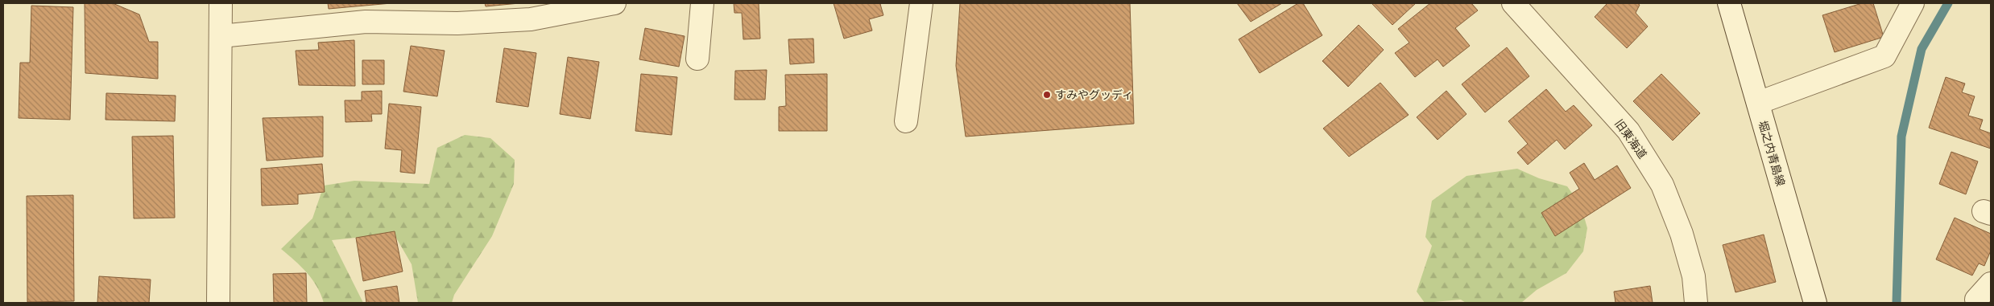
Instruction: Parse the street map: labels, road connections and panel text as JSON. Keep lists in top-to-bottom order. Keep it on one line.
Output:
{"streets":{"street":["旧東海道","堀之内青島線"]},"places":["すみやグッディ"]}
